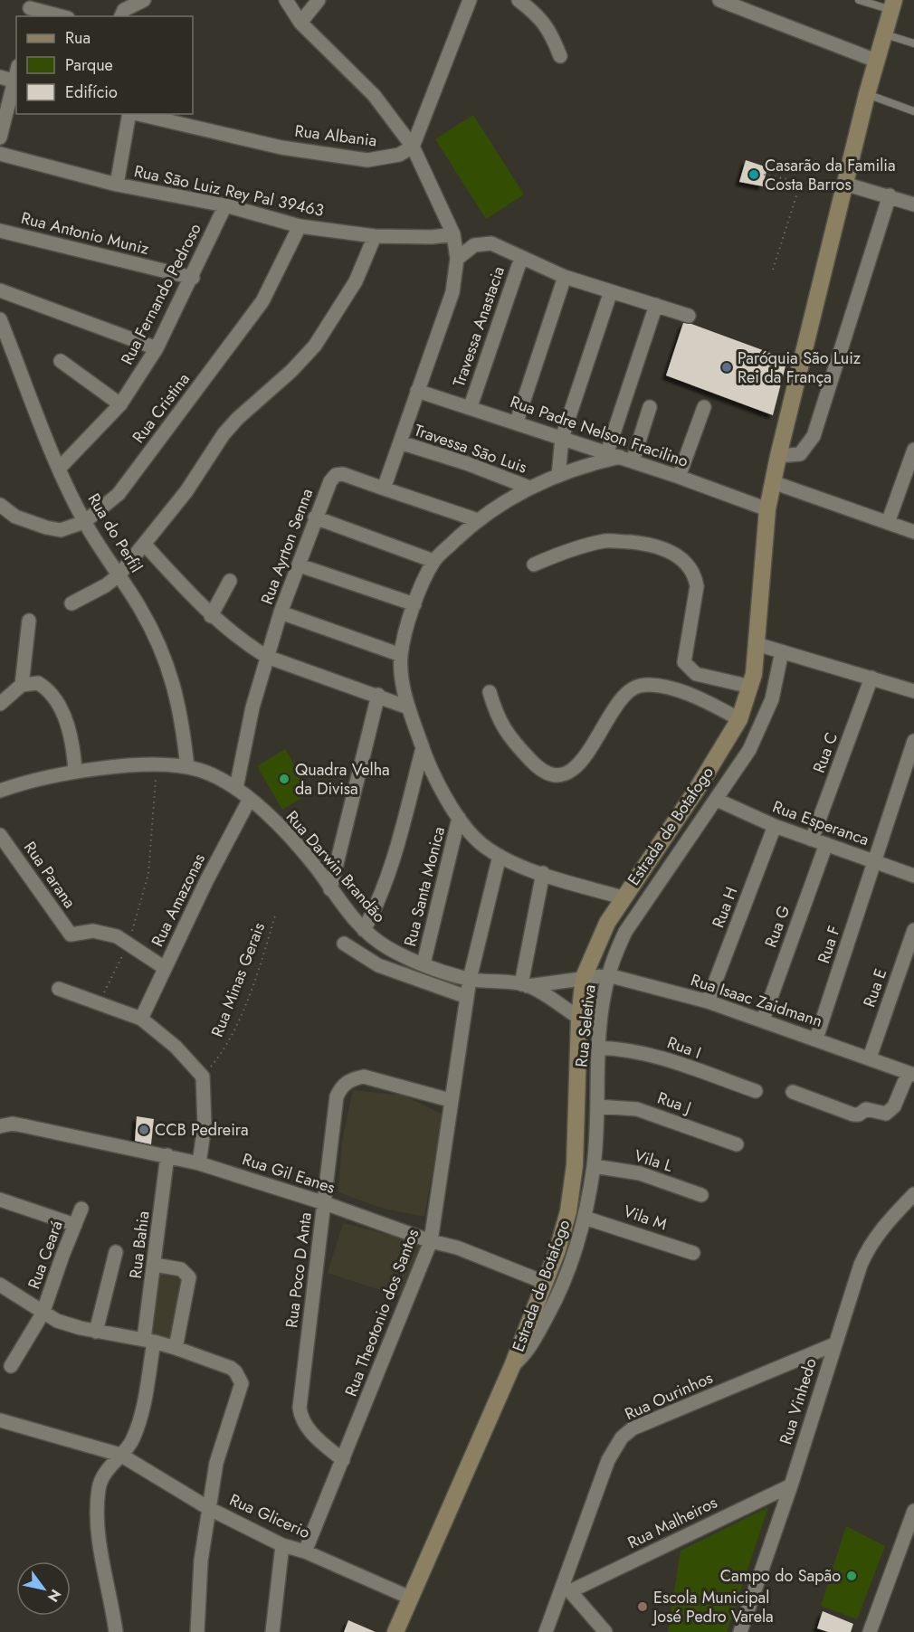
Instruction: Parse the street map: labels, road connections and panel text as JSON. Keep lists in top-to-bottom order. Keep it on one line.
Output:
{"streets":{"main road":["Estrada de Botafogo"],"street":["Rua Albania","Rua Sāo Luiz Rey Pal 39463","Rua Antonio Muniz","Rua Fernando Pedroso","Travessa Anastacia","Rua Cristina","Rua Padre Nelson Fracilino","Travessa Sāo Luis","Rua do Perfil","Rua Ayrton Senna","Rua C","Rua Esperanca","Rua Darwin Brandão","Rua Parana","Rua Santa Monica","Rua Amazonas","Rua H","Rua G","Rua F","Rua E","Rua Isaac Zaidmann","Rua Seletiva","Rua I","Rua J","Vila L","Rua Gil Eanes","Vila M","Rua Bahia","Rua Ceará","Rua Poco D Anta","Rua Theotonio dos Santos","Rua Ourinhos","Rua Vinhedo","Rua Glicerio","Rua Malheiros"],"path":["Rua Minas Gerais"]},"crossings":[["Rua Sāo Luiz Rey Pal 39463","Rua Fernando Pedroso"],["Rua Sāo Luiz Rey Pal 39463","Rua Cristina"],["Rua Antonio Muniz","Rua Fernando Pedroso"],["Rua Fernando Pedroso","Rua do Perfil"],["Travessa Anastacia","Rua Padre Nelson Fracilino"],["Rua Cristina","Rua do Perfil"],["Rua Padre Nelson Fracilino","Estrada de Botafogo"],["Rua do Perfil","Rua Darwin Brandão"],["Rua Ayrton Senna","Rua Darwin Brandão"],["Rua C","Rua Esperanca"],["Rua Esperanca","Rua H"],["Rua Esperanca","Rua G"],["Rua Esperanca","Rua F"],["Rua Esperanca","Rua Seletiva"],["Estrada de Botafogo","Rua Darwin Brandão"],["Estrada de Botafogo","Rua Isaac Zaidmann"],["Estrada de Botafogo","Rua Seletiva"],["Estrada de Botafogo","Rua Gil Eanes"],["Estrada de Botafogo","Rua Glicerio"],["Rua Darwin Brandão","Rua Santa Monica"],["Rua Darwin Brandão","Rua Amazonas"],["Rua Darwin Brandão","Rua Isaac Zaidmann"],["Rua Darwin Brandão","Rua Theotonio dos Santos"],["Rua H","Rua Isaac Zaidmann"],["Rua G","Rua Isaac Zaidmann"],["Rua F","Rua Isaac Zaidmann"],["Rua E","Rua Isaac Zaidmann"],["Rua Isaac Zaidmann","Rua Seletiva"],["Rua Seletiva","Rua I"],["Rua Seletiva","Rua J"],["Rua Seletiva","Vila L"],["Rua Seletiva","Vila M"],["Rua Gil Eanes","Rua Bahia"],["Rua Gil Eanes","Rua Poco D Anta"],["Rua Gil Eanes","Rua Theotonio dos Santos"],["Rua Bahia","Rua Glicerio"],["Rua Poco D Anta","Rua Theotonio dos Santos"],["Rua Theotonio dos Santos","Rua Glicerio"],["Rua Ourinhos","Rua Vinhedo"],["Rua Ourinhos","Rua Malheiros"],["Rua Vinhedo","Rua Malheiros"]],"places":["Casarão da Familia Costa Barros","Paróquia São Luiz Rei da França","Quadra Velha da Divisa","CCB Pedreira","Campo do Sapão","Escola Municipal José Pedro Varela"],"legend":["Rua","Parque","Edifício"],"north":"bottom right"}
